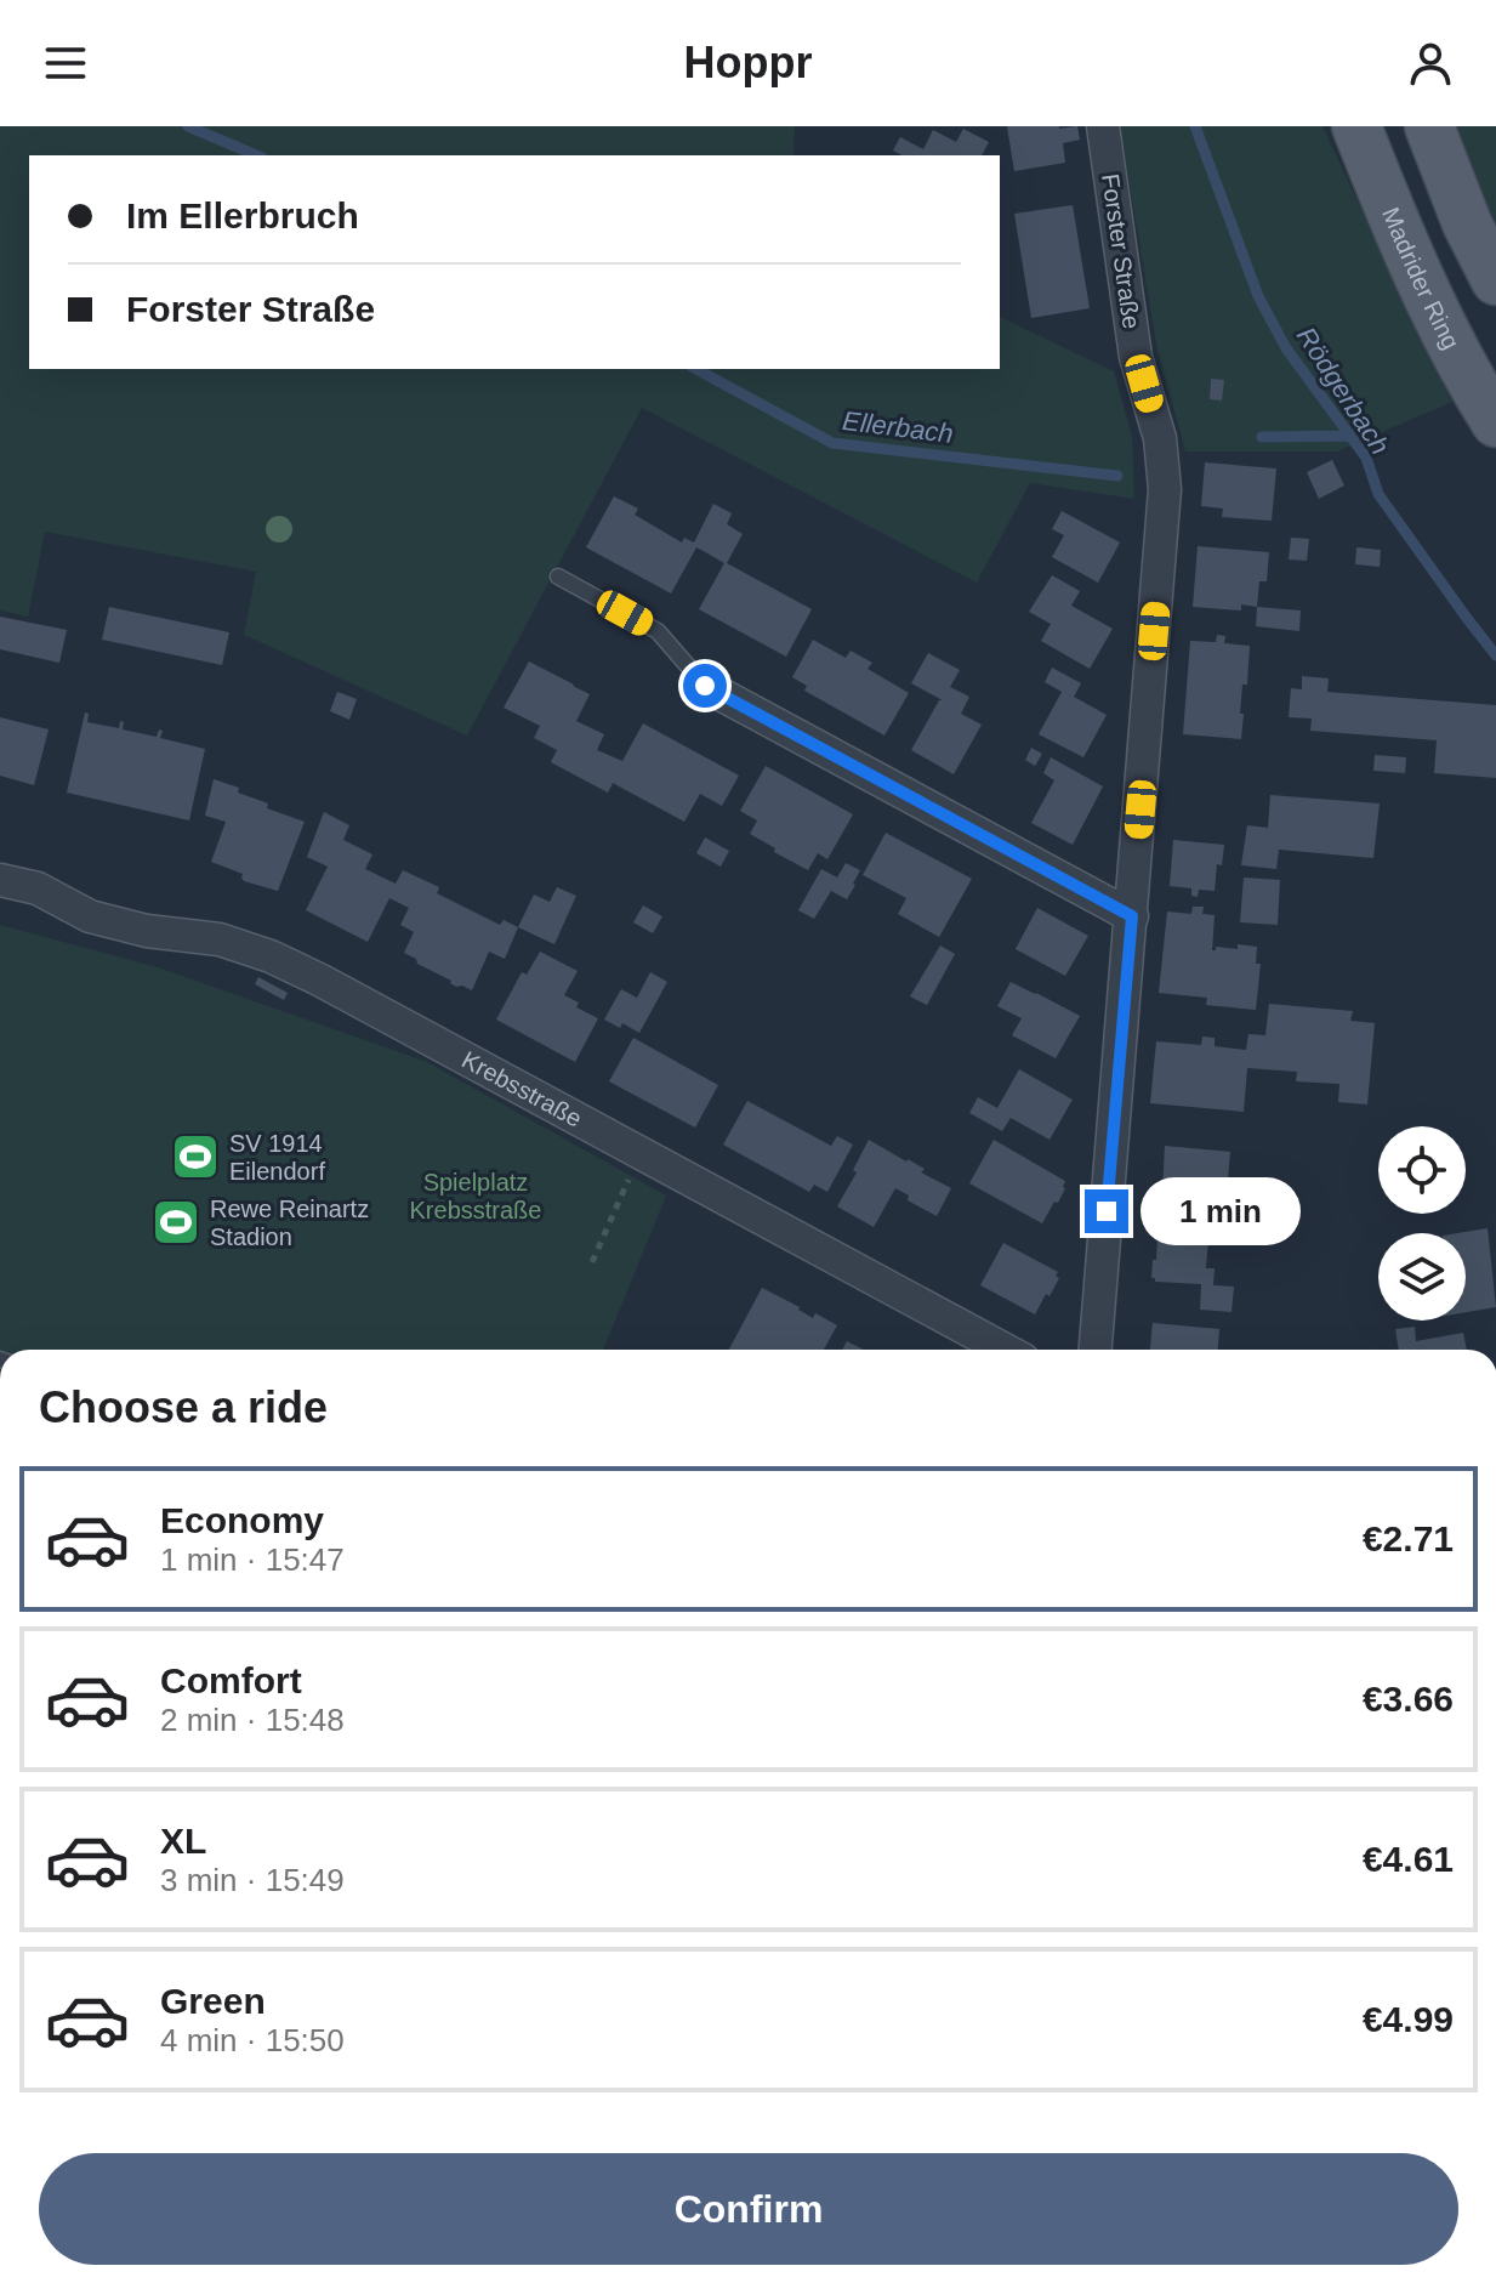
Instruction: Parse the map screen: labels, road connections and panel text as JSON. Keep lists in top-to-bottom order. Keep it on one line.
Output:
{"streets":{"main road":["Madrider Ring"],"street":["Forster Straße","Krebsstraße"]},"water":["Rödgerbach","Ellerbach"],"parks":["Spielplatz Krebsstraße"],"places":{"sports":["SV 1914 Eilendorf","Rewe Reinartz Stadion"]},"page":{"header":"Hoppr","banner":["Im Ellerbruch","Forster Straße"],"bubble":"1 min","heading":"Choose a ride","list":[{"name":"Economy","note":"1 min · 15:47","value":"€2.71"},{"name":"Comfort","note":"2 min · 15:48","value":"€3.66"},{"name":"XL","note":"3 min · 15:49","value":"€4.61"},{"name":"Green","note":"4 min · 15:50","value":"€4.99"}],"buttons":"Confirm"}}
